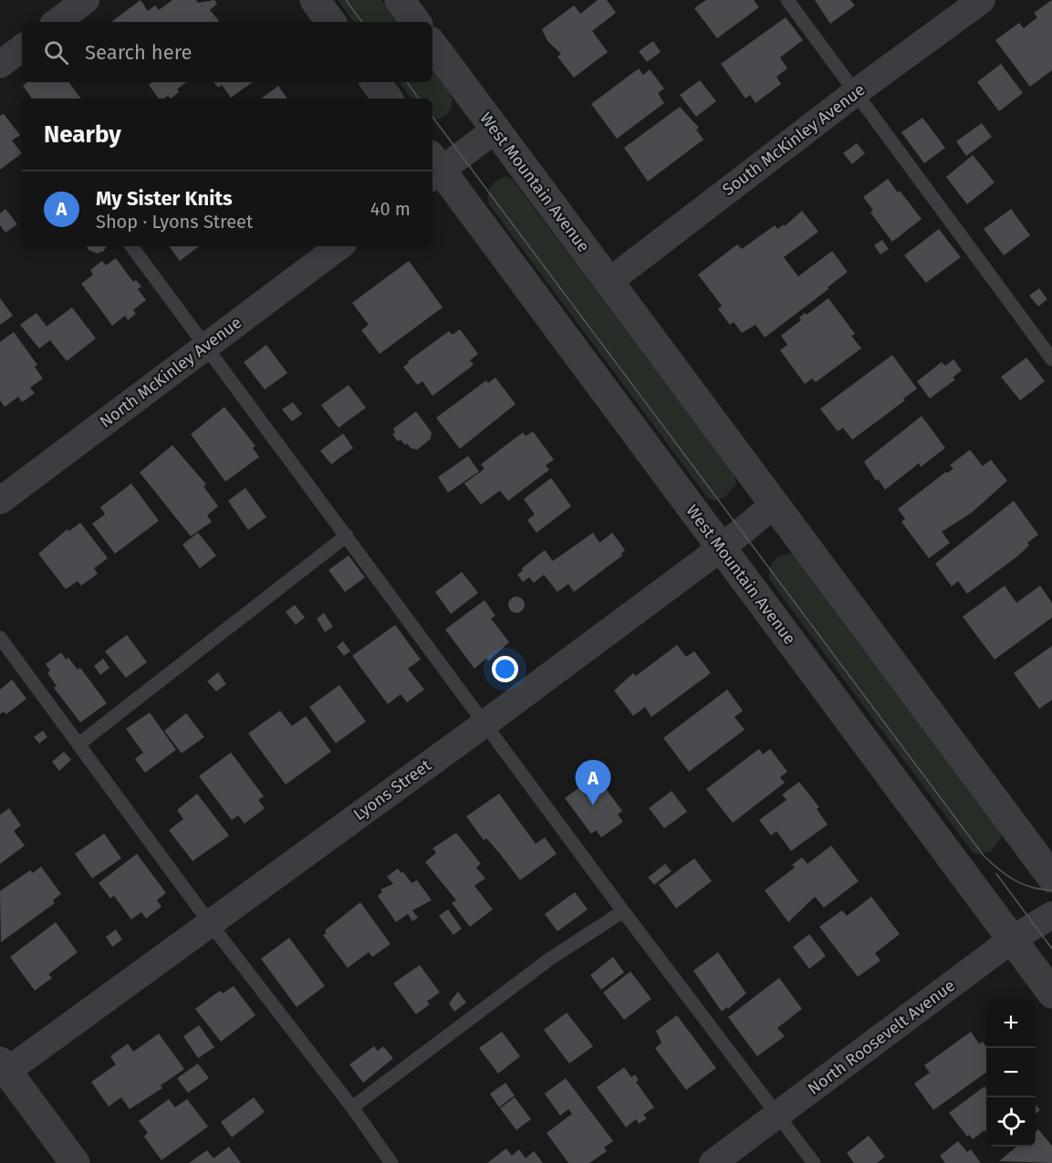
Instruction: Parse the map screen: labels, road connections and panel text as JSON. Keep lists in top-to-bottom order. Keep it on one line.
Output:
{"streets":{"street":["South McKinley Avenue","West Mountain Avenue","North McKinley Avenue","Lyons Street","North Roosevelt Avenue"]},"crossings":[["South McKinley Avenue","West Mountain Avenue"],["West Mountain Avenue","Lyons Street"],["West Mountain Avenue","North Roosevelt Avenue"]],"page":{"search":"Search here","heading":"Nearby","list":[{"mark":"A","name":"My Sister Knits","note":"Shop · Lyons Street","value":"40 m"}],"pins":"A","map_buttons":["+","−"]}}
